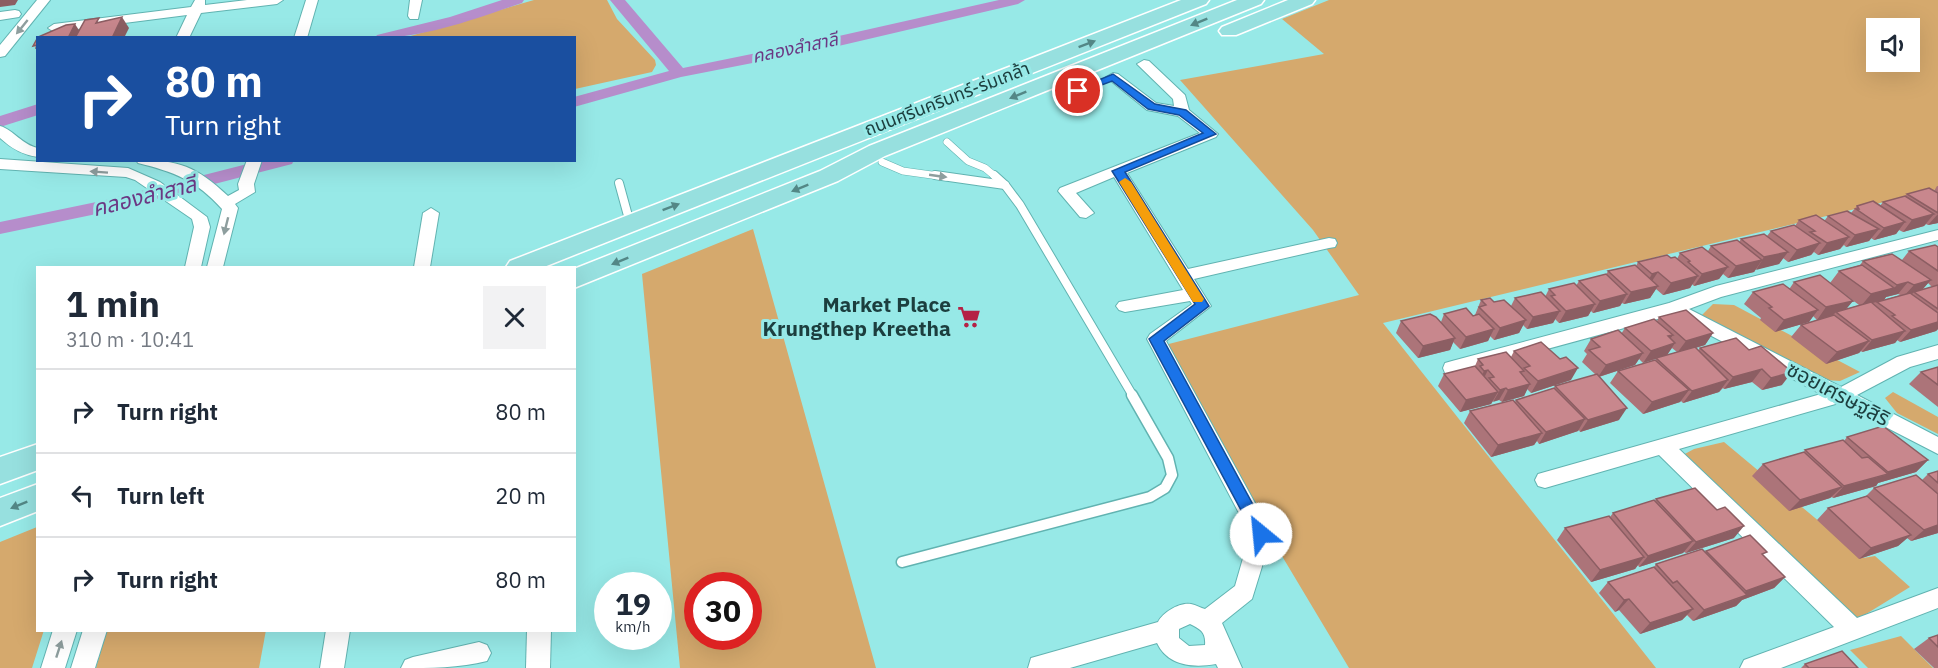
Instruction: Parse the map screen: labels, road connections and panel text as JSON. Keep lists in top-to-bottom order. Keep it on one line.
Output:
{"streets":{"main road":["ถนนศรีนครินทร์-ร่มเกล้า"],"street":["ซอยเศรษฐสิริ"]},"water":["คลองลำสาลี"],"places":{"supermarket":["Market Place Krungthep Kreetha"]},"page":{"turn":["80 m","Turn right"],"heading":["1 min","310 m · 10:41"],"list":[{"name":"Turn right","value":"80 m"},{"name":"Turn left","value":"20 m"},{"name":"Turn right","value":"80 m"}],"speed":"19 km/h","limit":"30"}}
